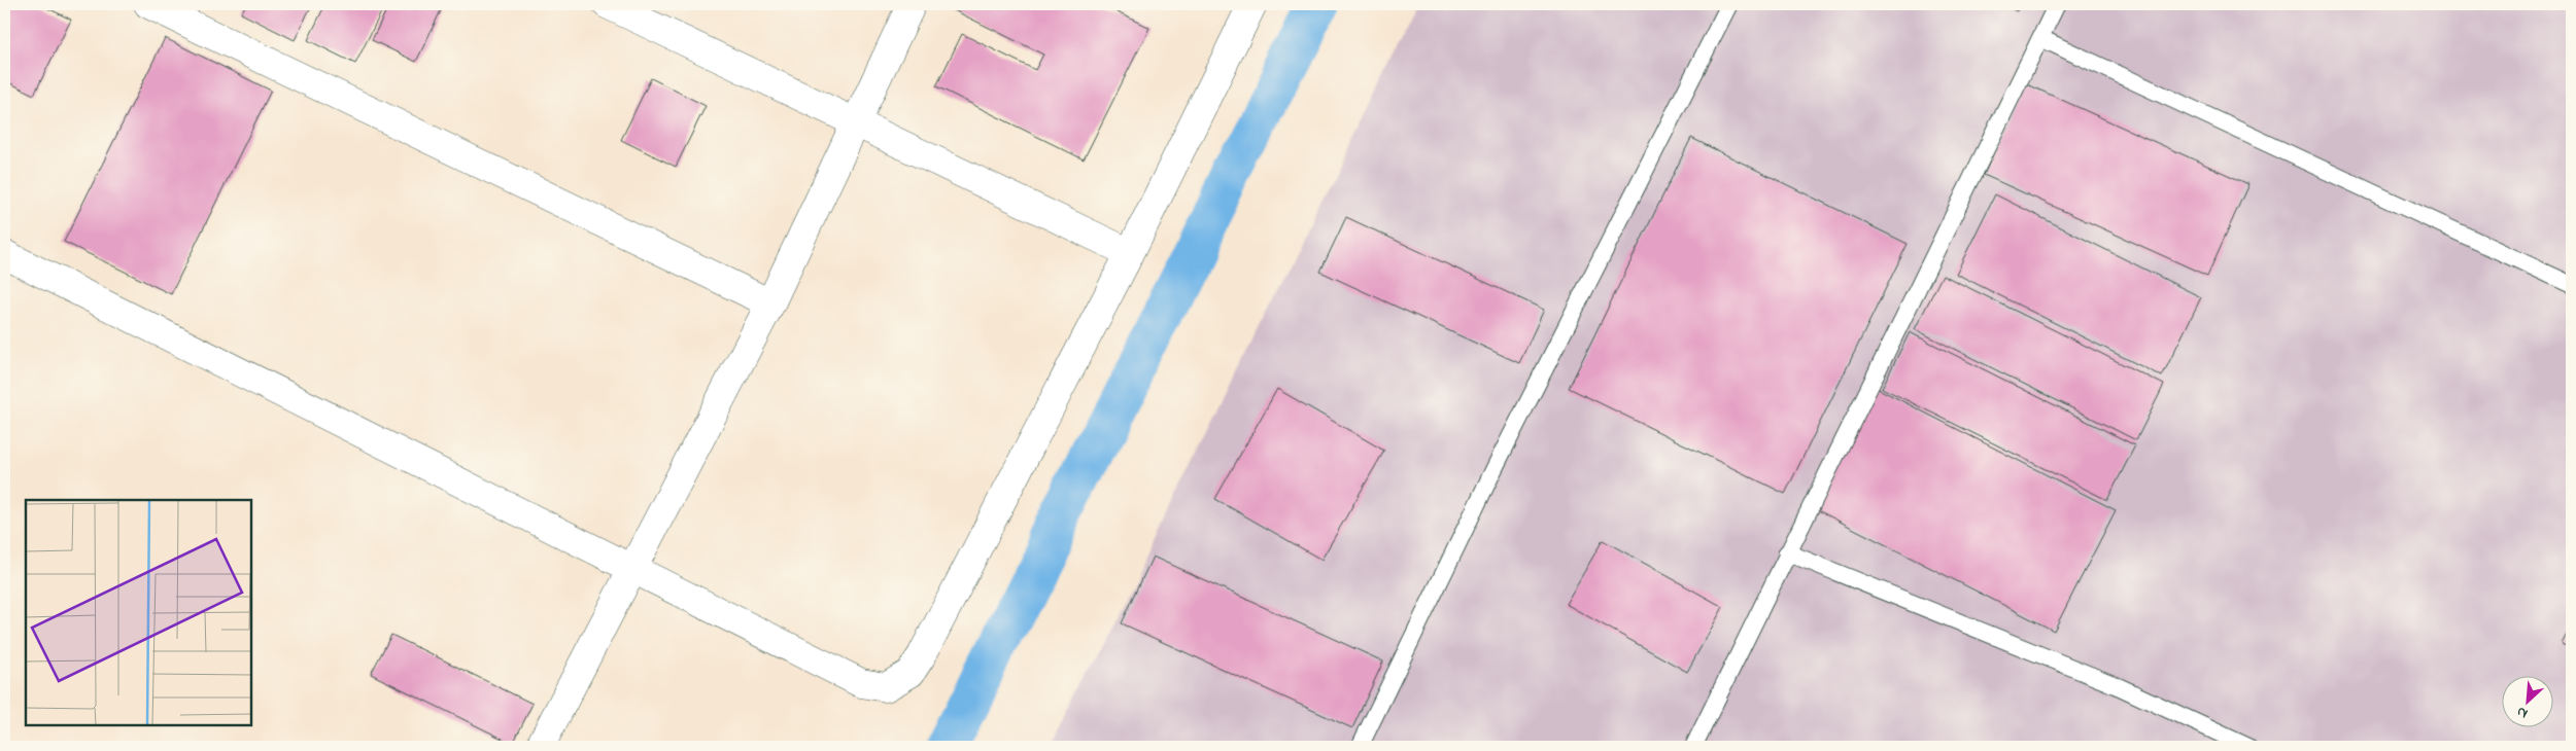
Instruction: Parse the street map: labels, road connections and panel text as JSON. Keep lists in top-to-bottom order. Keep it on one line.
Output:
{"north":"bottom left"}
